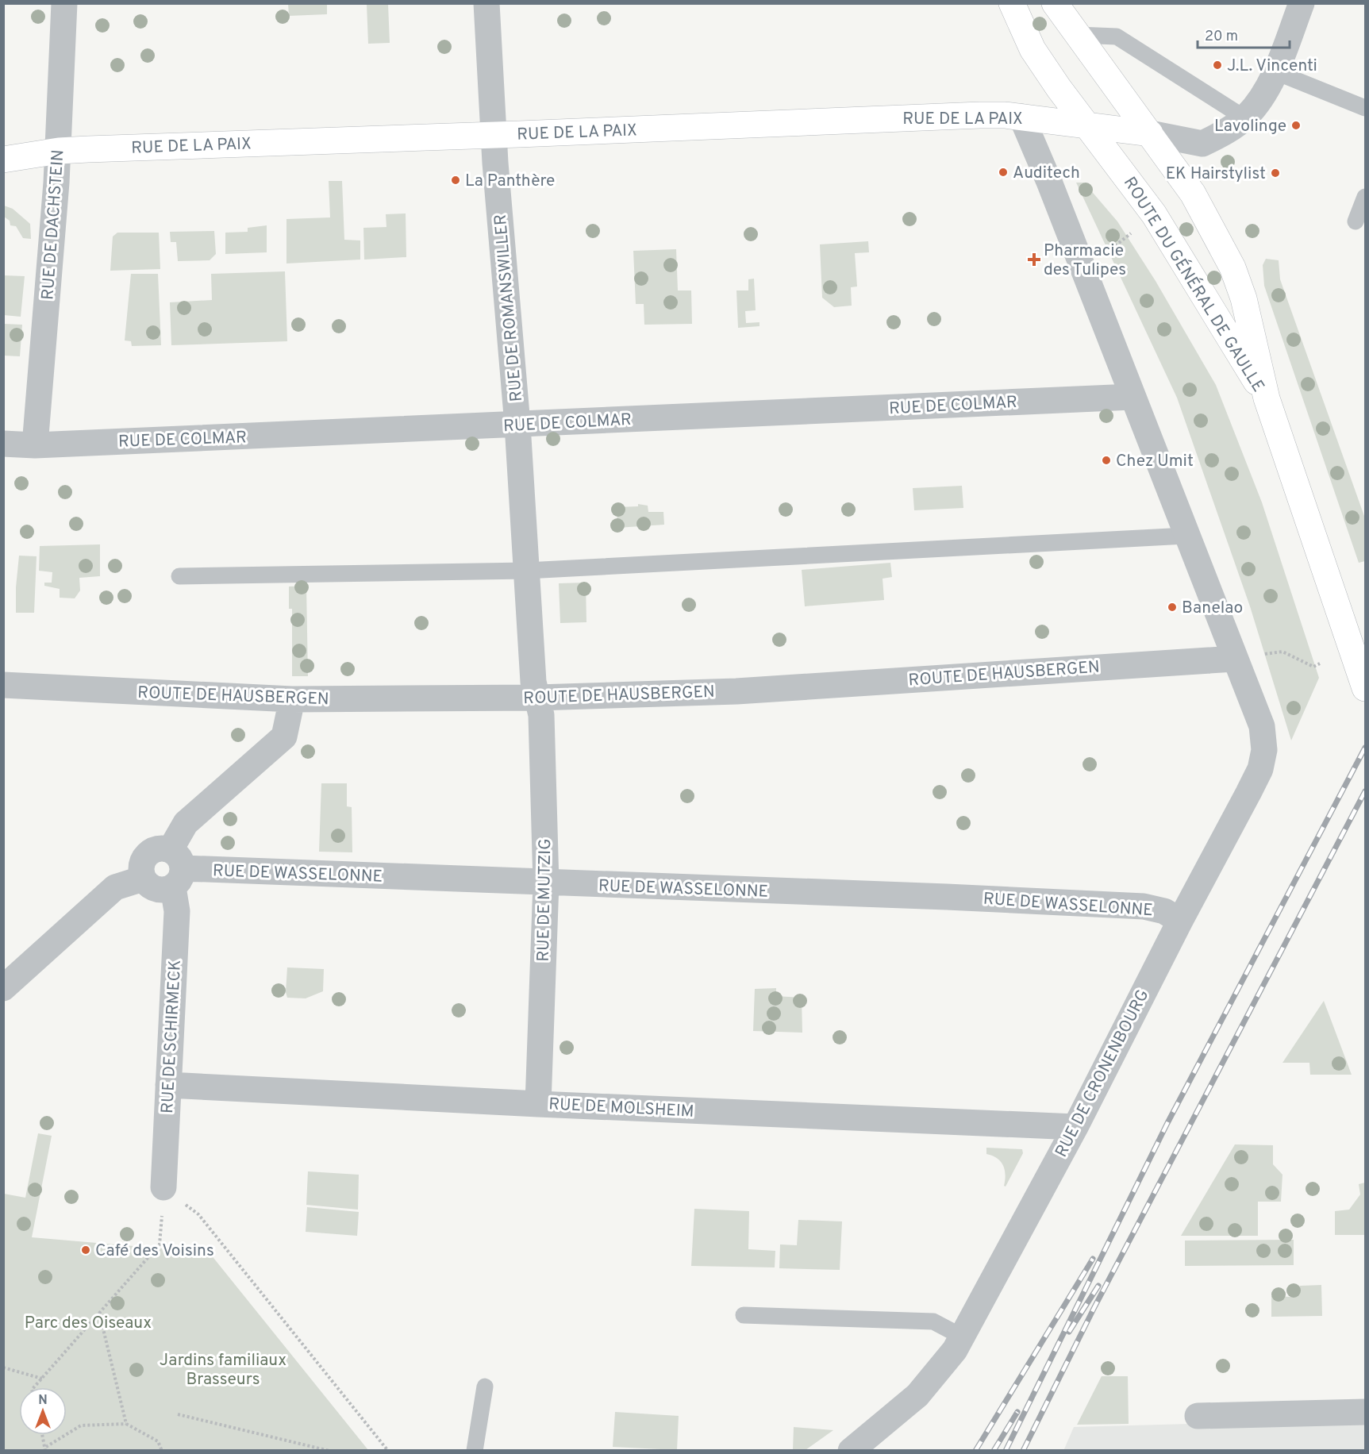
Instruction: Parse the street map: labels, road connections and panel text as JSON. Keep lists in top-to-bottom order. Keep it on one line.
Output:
{"streets":{"main road":["RUE DE LA PAIX","ROUTE DU GÉNÉRAL DE GAULLE"],"street":["RUE DE DACHSTEIN","RUE DE ROMANSWILLER","RUE DE COLMAR","ROUTE DE HAUSBERGEN","RUE DE WASSELONNE","RUE DE MUTZIG","RUE DE SCHIRMECK","RUE DE CRONENBOURG","RUE DE MOLSHEIM"]},"crossings":[["RUE DE LA PAIX","RUE DE DACHSTEIN"],["RUE DE LA PAIX","ROUTE DU GÉNÉRAL DE GAULLE"],["RUE DE LA PAIX","RUE DE ROMANSWILLER"],["RUE DE DACHSTEIN","RUE DE COLMAR"],["RUE DE ROMANSWILLER","RUE DE COLMAR"],["RUE DE ROMANSWILLER","ROUTE DE HAUSBERGEN"],["RUE DE ROMANSWILLER","RUE DE MUTZIG"],["ROUTE DE HAUSBERGEN","RUE DE MUTZIG"],["ROUTE DE HAUSBERGEN","RUE DE CRONENBOURG"],["RUE DE WASSELONNE","RUE DE MUTZIG"],["RUE DE WASSELONNE","RUE DE SCHIRMECK"],["RUE DE WASSELONNE","RUE DE CRONENBOURG"],["RUE DE MUTZIG","RUE DE MOLSHEIM"],["RUE DE SCHIRMECK","RUE DE MOLSHEIM"],["RUE DE CRONENBOURG","RUE DE MOLSHEIM"]],"parks":["Parc des Oiseaux","Jardins familiaux Brasseurs"],"places":{"other":["J.L. Vincenti","Lavolinge","Auditech","EK Hairstylist","La Panthère","Chez Umit","Banelao","Café des Voisins"],"health":["Pharmacie des Tulipes"]},"scale_bar":"20 m","north":"top"}
